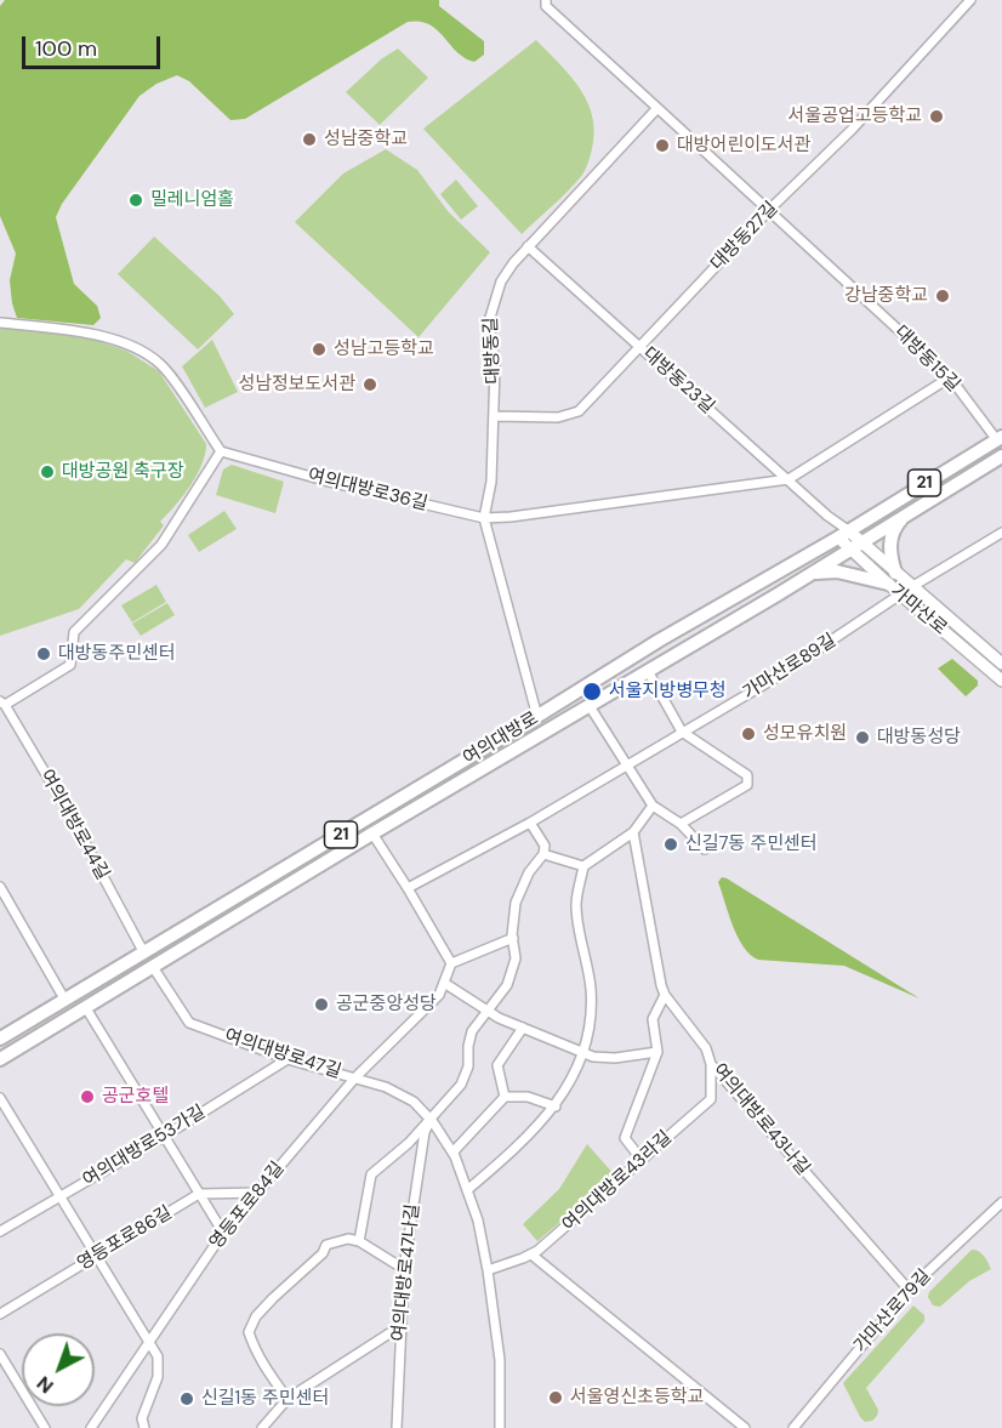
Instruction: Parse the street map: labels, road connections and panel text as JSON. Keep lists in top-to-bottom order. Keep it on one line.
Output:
{"streets":{"main road":["21","가마산로","여의대방로"],"street":["대방동27길","대방동길","대방동15길","대방동23길","여의대방로36길","가마산로89길","여의대방로44길","여의대방로47길","여의대방로43나길","여의대방로53가길","여의대방로43라길","영등포로84길","영등포로86길","여의대방로47나길","가마산로79길"]},"crossings":[["대방동27길","대방동길"],["대방동27길","대방동15길"],["대방동27길","대방동23길"],["대방동길","대방동15길"],["대방동길","대방동23길"],["대방동길","여의대방로36길"],["대방동길","여의대방로"],["대방동15길","여의대방로"],["대방동23길","여의대방로36길"],["대방동23길","가마산로"],["대방동23길","여의대방로"],["가마산로","가마산로89길"],["가마산로","여의대방로"],["여의대방로","여의대방로44길"],["여의대방로","여의대방로47길"],["여의대방로47길","여의대방로53가길"],["여의대방로47길","여의대방로43라길"],["여의대방로47길","영등포로84길"],["여의대방로47길","여의대방로47나길"],["여의대방로43나길","여의대방로43라길"],["여의대방로43나길","가마산로79길"],["영등포로84길","영등포로86길"]],"places":["서울공업고등학교","성남중학교","대방어린이도서관","밀레니엄홀","강남중학교","성남고등학교","성남정보도서관","대방공원 축구장","대방동주민센터","서울지방병무청","성모유치원","대방동성당","신길7동 주민센터","공군중앙성당","공군호텔","서울영신초등학교","신길1동 주민센터"],"scale_bar":"100 m","north":"bottom left"}
